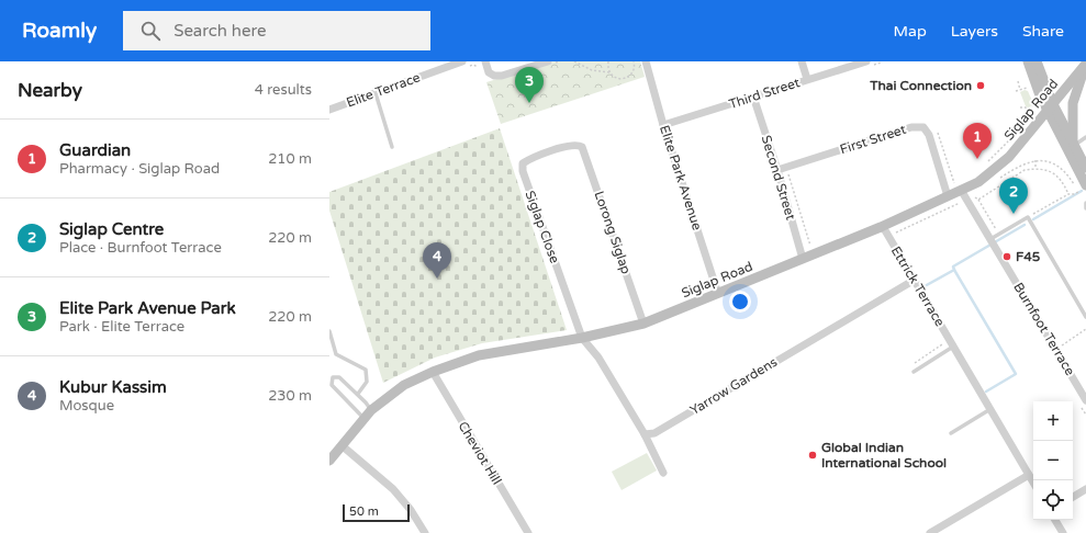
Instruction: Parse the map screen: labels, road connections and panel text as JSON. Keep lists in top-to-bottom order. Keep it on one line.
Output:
{"streets":{"main road":["Siglap Road"],"street":["Elite Terrace","Third Street","First Street","Elite Park Avenue","Second Street","Siglap Close","Lorong Siglap","Ettrick Terrace","Burnfoot Terrace","Yarrow Gardens","Cheviot Hill"]},"crossings":[["Third Street","Elite Park Avenue"],["Third Street","Second Street"],["Siglap Road","First Street"],["Siglap Road","Elite Park Avenue"],["Siglap Road","Second Street"],["Siglap Road","Siglap Close"],["Siglap Road","Lorong Siglap"],["Siglap Road","Ettrick Terrace"],["Siglap Road","Burnfoot Terrace"],["Siglap Road","Cheviot Hill"],["First Street","Second Street"],["Siglap Close","Lorong Siglap"],["Ettrick Terrace","Yarrow Gardens"]],"places":["Thai Connection","F45","Global Indian International School"],"scale_bar":"50 m","page":{"header":"Roamly","search":"Search here","nav":["Map","Layers","Share"],"heading":["Nearby","4 results"],"pins":["3","1","2","4"],"list":[{"mark":"1","name":"Guardian","note":"Pharmacy · Siglap Road","value":"210 m"},{"mark":"2","name":"Siglap Centre","note":"Place · Burnfoot Terrace","value":"220 m"},{"mark":"3","name":"Elite Park Avenue Park","note":"Park · Elite Terrace","value":"220 m"},{"mark":"4","name":"Kubur Kassim","note":"Mosque","value":"230 m"}],"map_buttons":["+","−"],"scale":"50 m"}}
